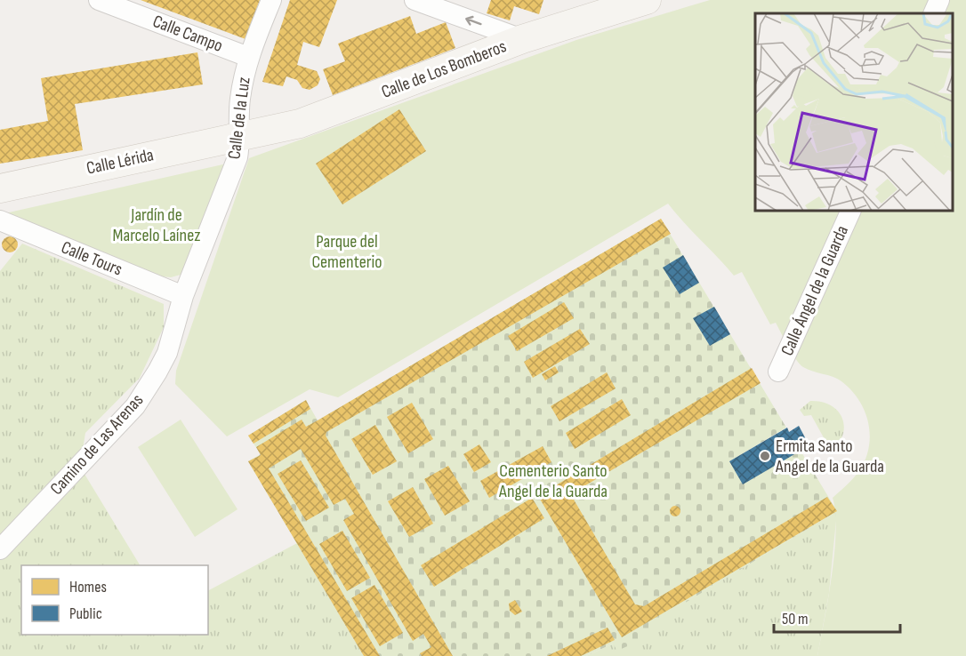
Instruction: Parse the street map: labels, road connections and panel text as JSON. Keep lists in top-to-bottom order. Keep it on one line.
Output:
{"streets":{"street":["Calle Campo","Calle de Los Bomberos","Calle de la Luz","Calle Lérida","Calle Tours","Calle Ángel de la Guarda","Camino de Las Arenas"]},"crossings":[["Calle Campo","Calle de la Luz"],["Calle de Los Bomberos","Calle de la Luz"],["Calle de Los Bomberos","Calle Lérida"],["Calle de la Luz","Calle Lérida"],["Calle de la Luz","Calle Tours"],["Calle de la Luz","Camino de Las Arenas"],["Calle Tours","Camino de Las Arenas"]],"parks":["Jardín de Marcelo Laínez","Parque del Cementerio","Cementerio Santo Angel de la Guarda"],"places":["Ermita Santo Angel de la Guarda"],"legend":["Homes","Public"],"scale_bar":"50 m"}
